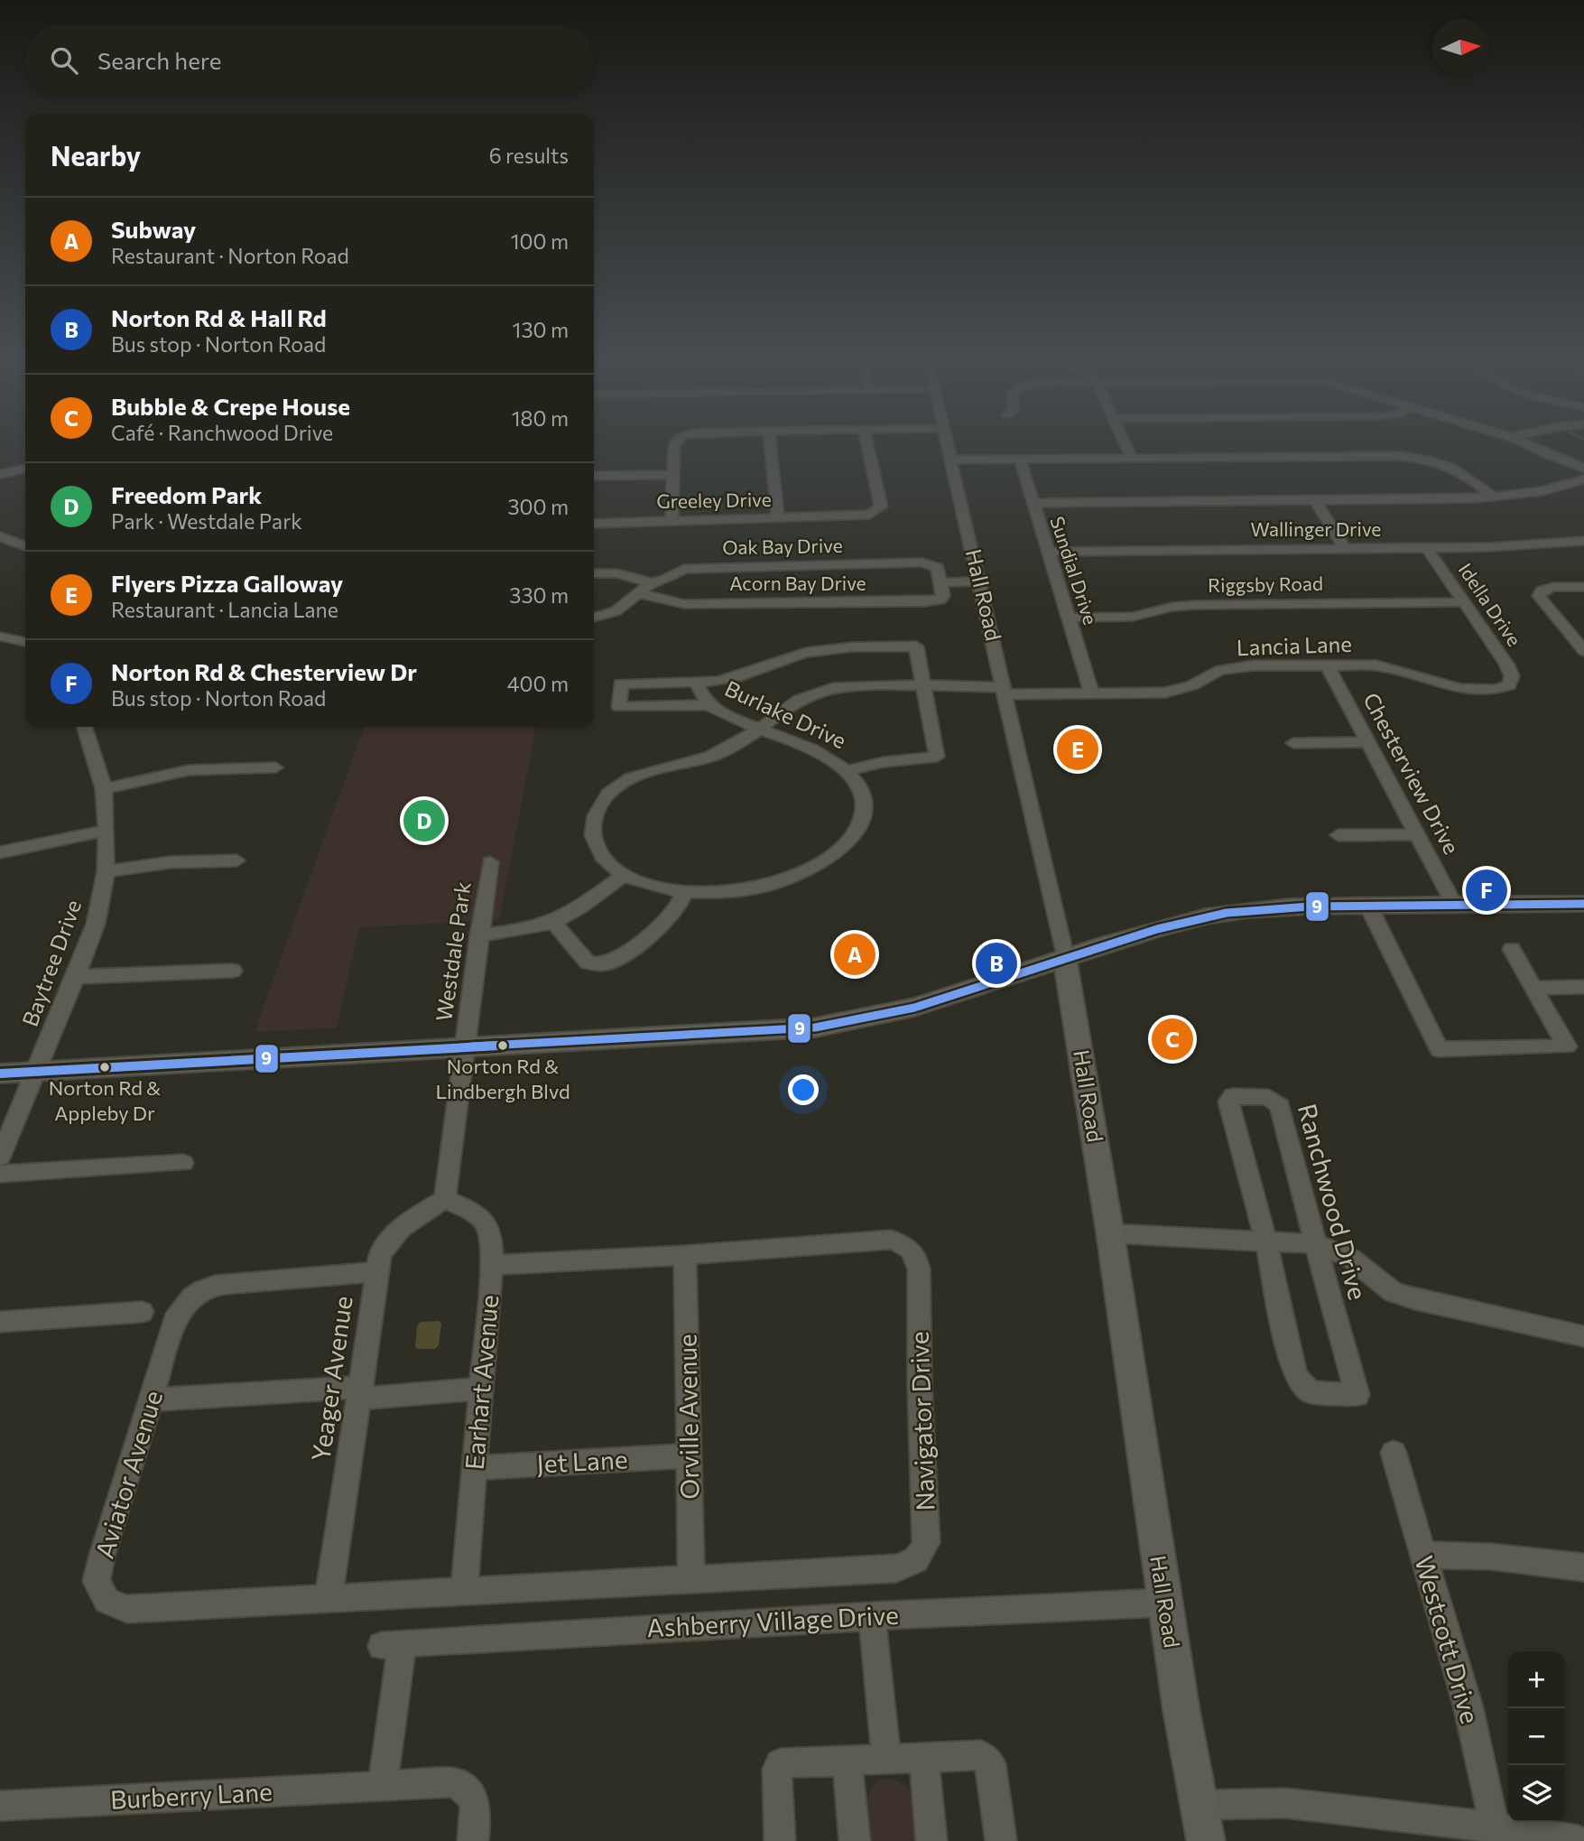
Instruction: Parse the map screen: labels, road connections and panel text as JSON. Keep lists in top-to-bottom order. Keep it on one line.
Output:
{"streets":{"main road":["Hall Road"],"street":["Greeley Drive","Wallinger Drive","Oak Bay Drive","Sundial Drive","Acorn Bay Drive","Riggsby Road","Idella Drive","Lancia Lane","Burlake Drive","Chesterview Drive","Westdale Park","Baytree Drive","Ranchwood Drive","Yeager Avenue","Earhart Avenue","Orville Avenue","Navigator Drive","Jet Lane","Aviator Avenue","Ashberry Village Drive","Westcott Drive","Burberry Lane"]},"crossings":[["Wallinger Drive","Sundial Drive"],["Wallinger Drive","Idella Drive"],["Oak Bay Drive","Acorn Bay Drive"],["Sundial Drive","Riggsby Road"],["Sundial Drive","Lancia Lane"],["Riggsby Road","Idella Drive"],["Hall Road","Lancia Lane"],["Hall Road","Ashberry Village Drive"],["Idella Drive","Lancia Lane"],["Lancia Lane","Burlake Drive"],["Lancia Lane","Chesterview Drive"],["Westdale Park","Yeager Avenue"],["Westdale Park","Earhart Avenue"],["Yeager Avenue","Earhart Avenue"],["Yeager Avenue","Aviator Avenue"],["Earhart Avenue","Navigator Drive"],["Earhart Avenue","Jet Lane"],["Earhart Avenue","Aviator Avenue"],["Orville Avenue","Navigator Drive"],["Orville Avenue","Jet Lane"],["Navigator Drive","Aviator Avenue"],["Ashberry Village Drive","Burberry Lane"]],"places":["Norton Rd & Lindbergh Blvd","Norton Rd & Appleby Dr"],"lines":["transit line 9"],"north":"right","page":{"search":"Search here","heading":["Nearby","6 results"],"list":[{"mark":"A","name":"Subway","note":"Restaurant · Norton Road","value":"100 m"},{"mark":"B","name":"Norton Rd & Hall Rd","note":"Bus stop · Norton Road","value":"130 m"},{"mark":"C","name":"Bubble & Crepe House","note":"Café · Ranchwood Drive","value":"180 m"},{"mark":"D","name":"Freedom Park","note":"Park · Westdale Park","value":"300 m"},{"mark":"E","name":"Flyers Pizza Galloway","note":"Restaurant · Lancia Lane","value":"330 m"},{"mark":"F","name":"Norton Rd & Chesterview Dr","note":"Bus stop · Norton Road","value":"400 m"}],"pins":["E","D","F","A","B","C"],"map_buttons":["+","−"]}}
